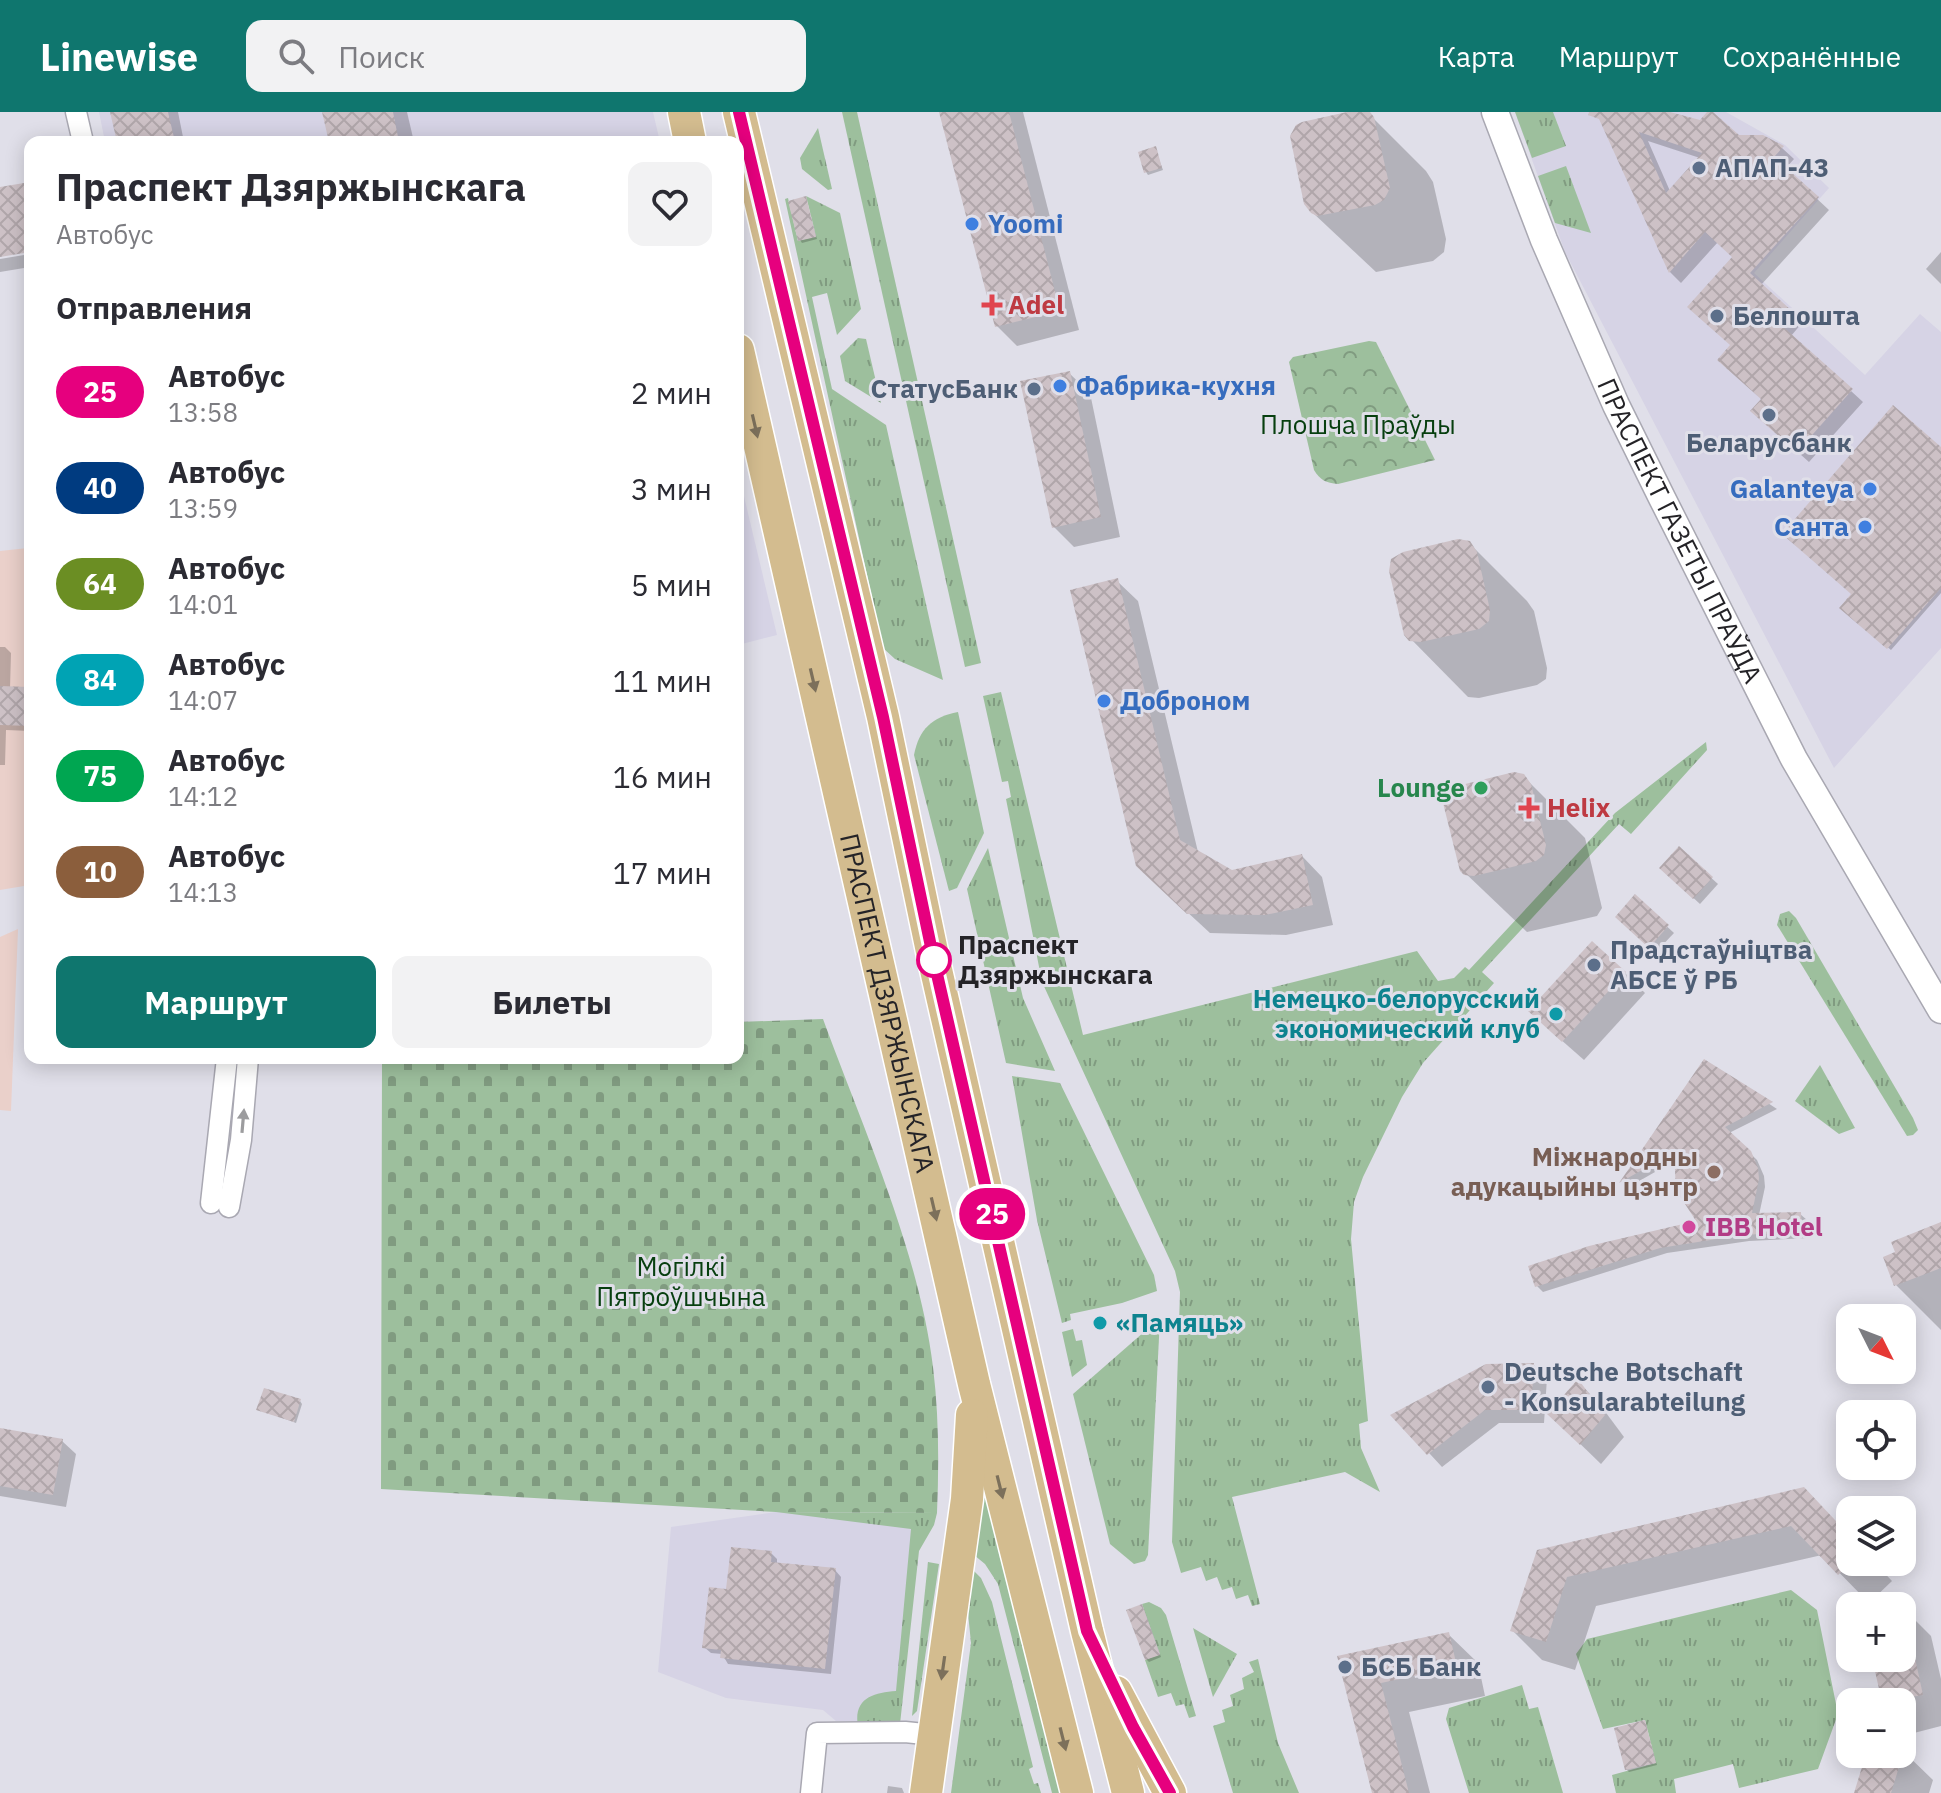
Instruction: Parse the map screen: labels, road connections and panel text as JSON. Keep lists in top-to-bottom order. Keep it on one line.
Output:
{"streets":{"main road":["ПРАСПЕКТ ДЗЯРЖЫНСКАГА"],"street":["ПРАСПЕКТ ГАЗЕТЫ ПРАЎДА"]},"parks":["Плошча Праўды","Могілкі Пятроўшчына"],"places":{"other":["АПАП-43","Yoomi","Белпошта","Фабрика-кухня","СтатусБанк","Беларусбанк","Galanteya","Санта","Доброном","Lounge","Праспект Дзяржынскага","Прадстаўніцтва АБСЕ ў РБ","Немецко-белорусский экономический клуб","Міжнародны адукацыйны цэнтр","IBB Hotel","«Памяць»","Deutsche Botschaft - Konsularabteilung","БСБ Банк"],"health":["Adel","Helix"]},"lines":["bus line 25"],"north":"bottom right","page":{"header":"Linewise","search":"Поиск","nav":["Карта","Маршрут","Сохранённые"],"on_map":"25","heading":[["Праспект Дзяржынскага","Автобус"],"Отправления"],"list":[{"mark":"25","name":"Автобус","note":"13:58","value":"2 мин"},{"mark":"40","name":"Автобус","note":"13:59","value":"3 мин"},{"mark":"64","name":"Автобус","note":"14:01","value":"5 мин"},{"mark":"84","name":"Автобус","note":"14:07","value":"11 мин"},{"mark":"75","name":"Автобус","note":"14:12","value":"16 мин"},{"mark":"10","name":"Автобус","note":"14:13","value":"17 мин"}],"buttons":["Маршрут","Билеты"],"map_buttons":["+","−"]}}
